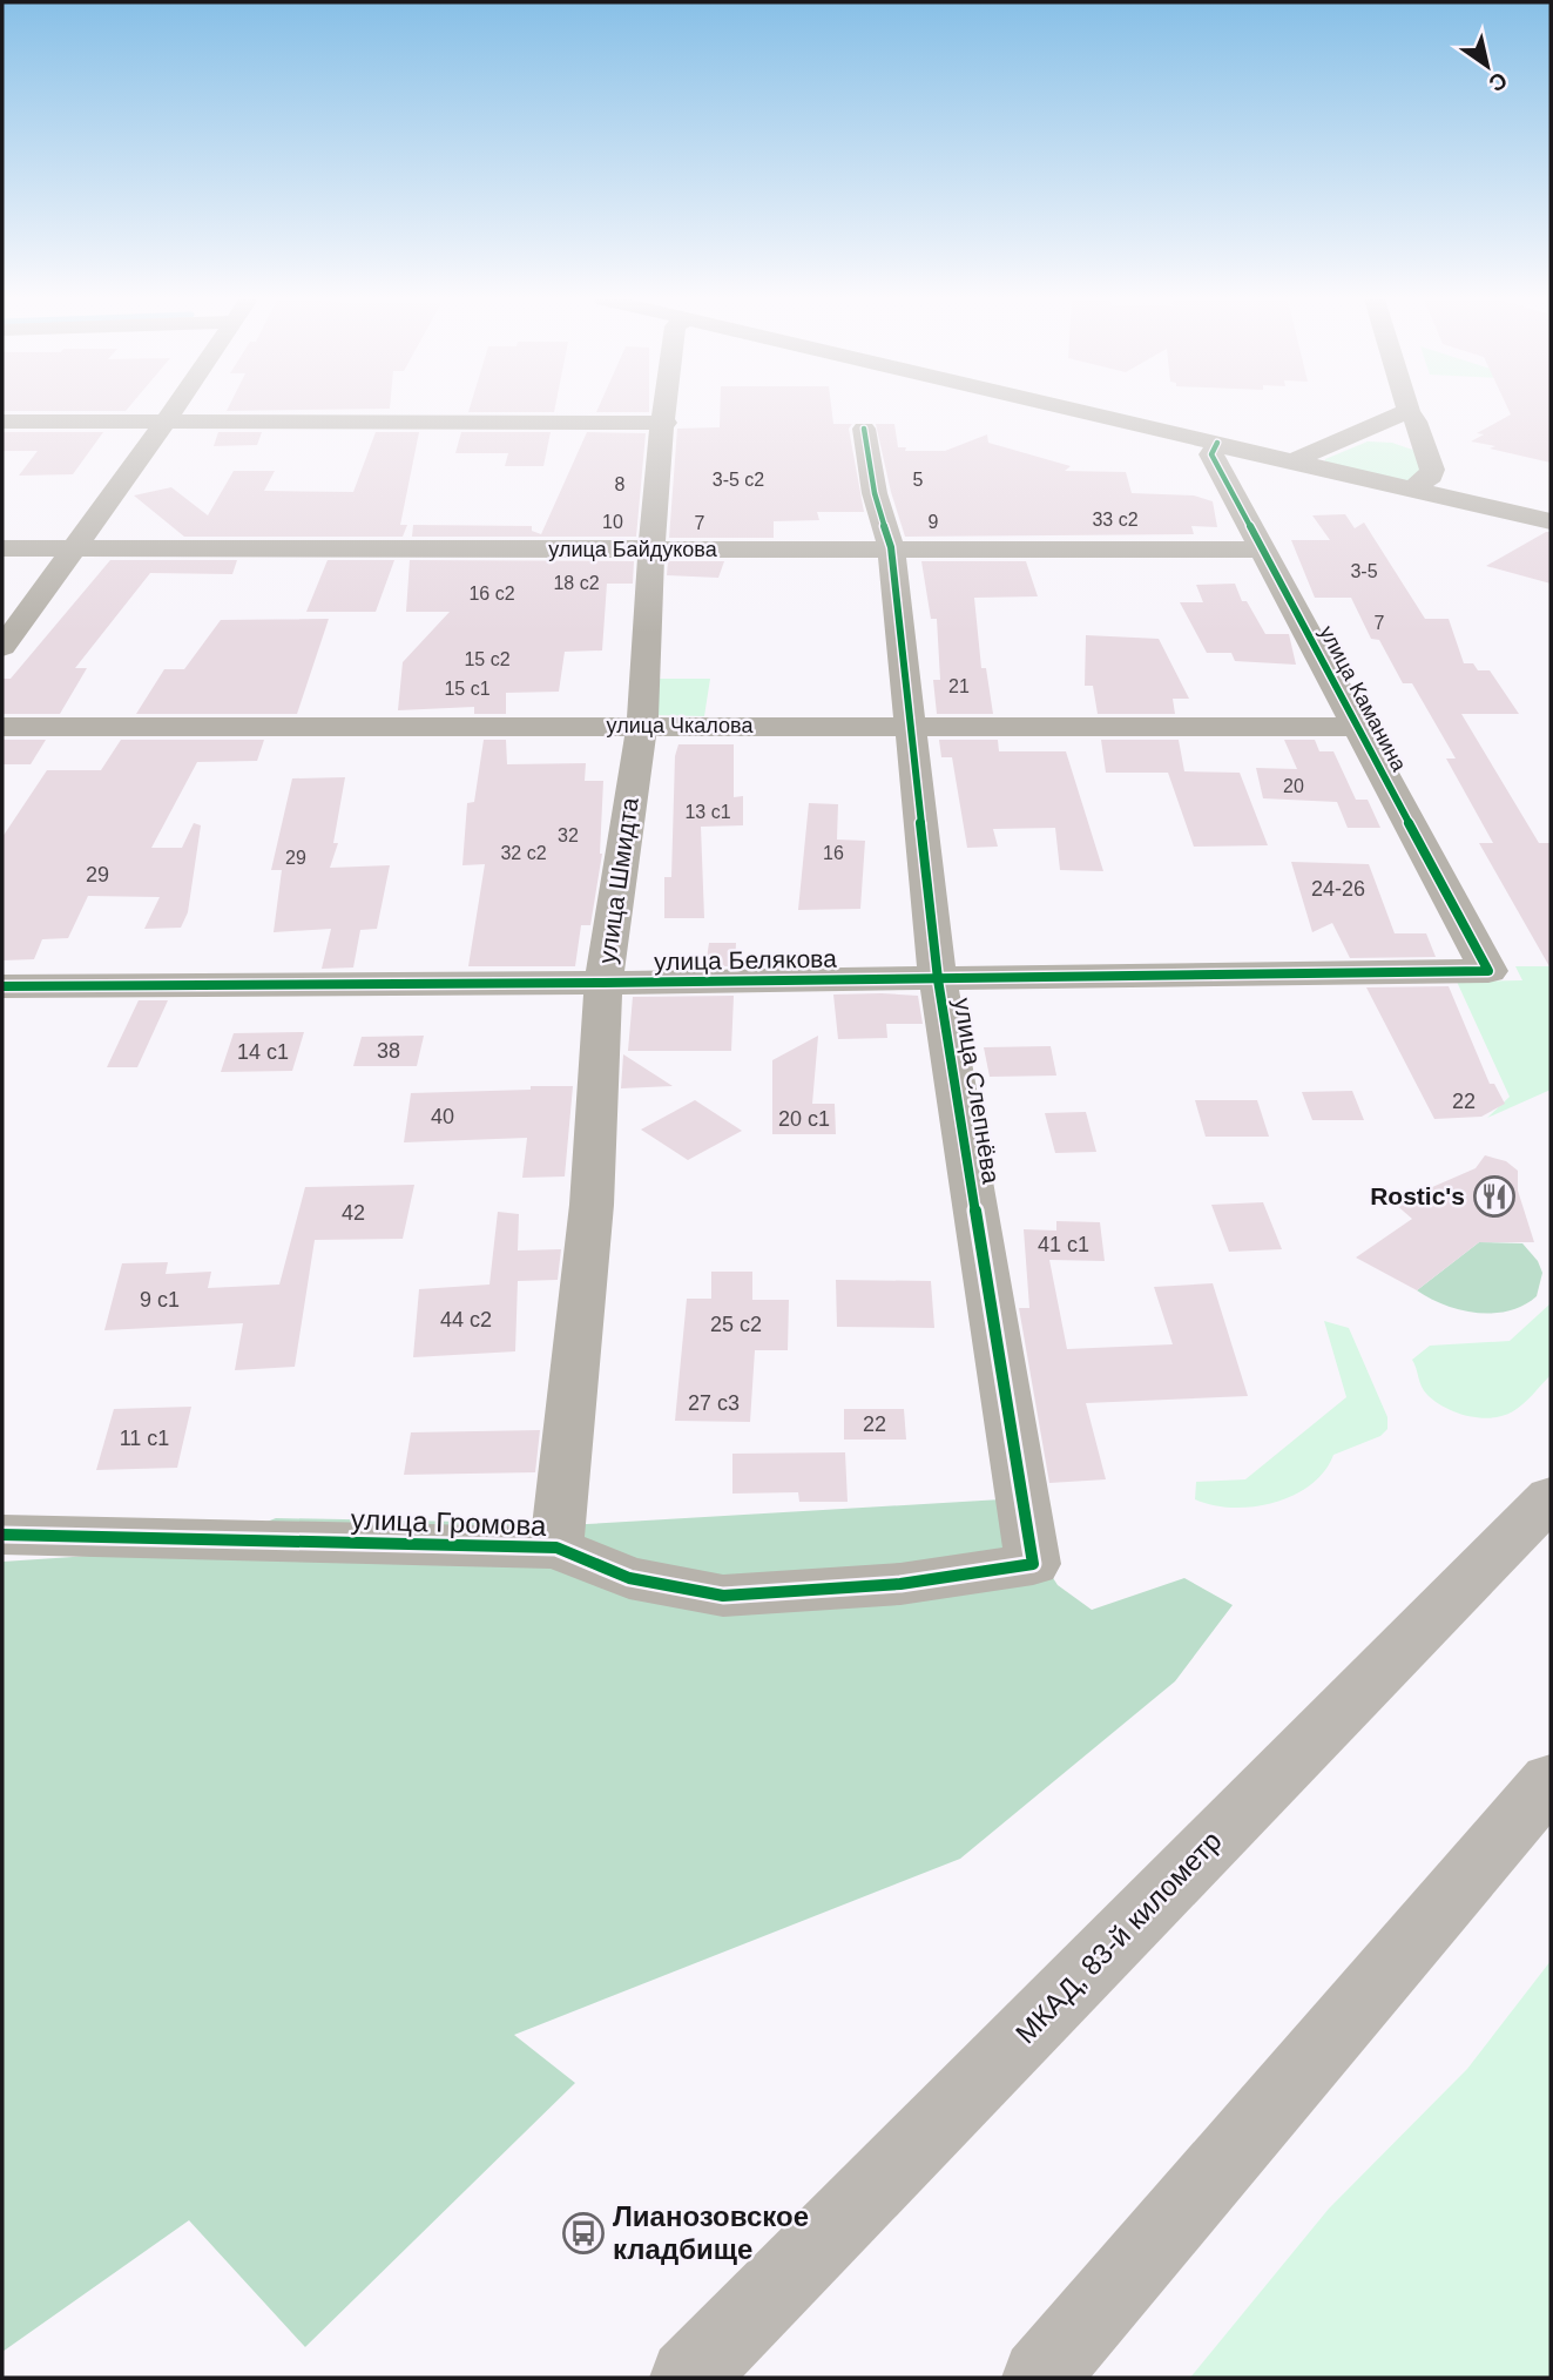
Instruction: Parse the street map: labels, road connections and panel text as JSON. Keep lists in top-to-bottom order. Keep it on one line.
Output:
{"streets":{"highway":["МКАД, 83-й километр"],"street":["улица Байдукова","улица Каманина","улица Чкалова","улица Шмидта","улица Белякова","улица Слепнёва","улица Громова"]},"crossings":[["улица Байдукова","улица Каманина"],["улица Байдукова","улица Шмидта"],["улица Байдукова","улица Слепнёва"],["улица Каманина","улица Чкалова"],["улица Каманина","улица Белякова"],["улица Чкалова","улица Шмидта"],["улица Чкалова","улица Слепнёва"],["улица Шмидта","улица Белякова"],["улица Шмидта","улица Громова"],["улица Белякова","улица Слепнёва"],["улица Слепнёва","улица Громова"]],"places":{"restaurant":["Rostic's"],"bus stop":["Лианозовское кладбище"]},"house_numbers":["3-5 с2","5","8","33 с2","10","9","7","3-5","18 с2","16 с2","7","15 с2","21","15 с1","20","13 с1","32","32 с2","16","29","29","24-26","38","14 с1","22","40","20 с1","42","41 с1","9 с1","44 с2","25 с2","27 с3","22","11 с1"],"north":"bottom right"}
